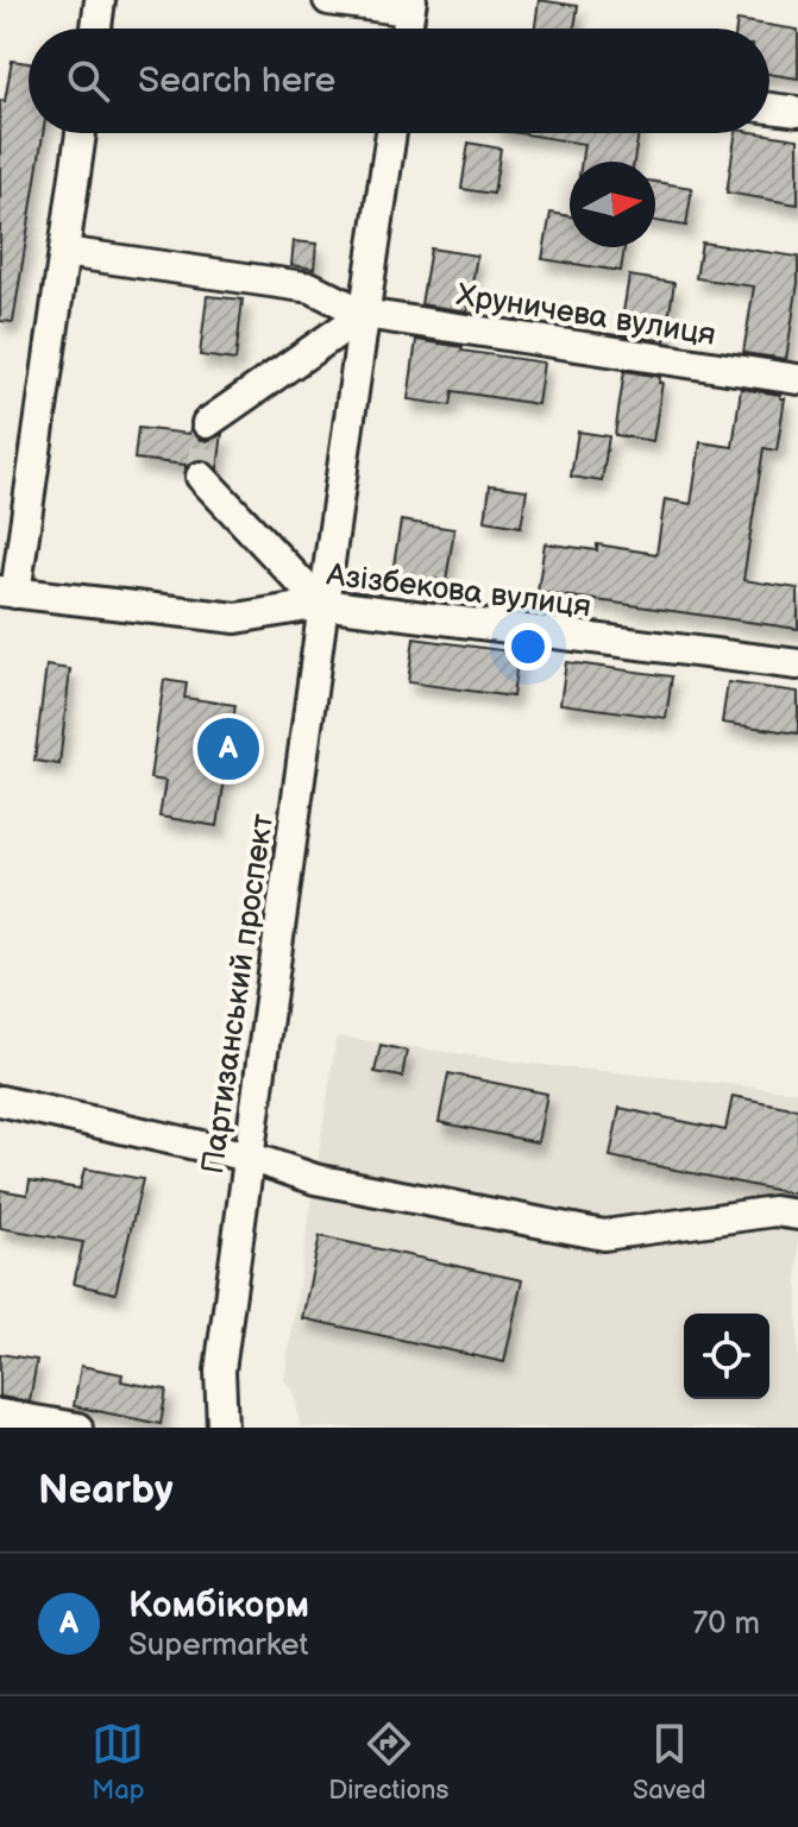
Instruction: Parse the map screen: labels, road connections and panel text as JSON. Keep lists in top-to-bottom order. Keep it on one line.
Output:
{"streets":{"street":["Хруничева вулиця","Азізбекова вулиця","Партизанський проспект"]},"crossings":[["Хруничева вулиця","Партизанський проспект"],["Азізбекова вулиця","Партизанський проспект"]],"north":"right","page":{"search":"Search here","pins":"A","heading":"Nearby","list":[{"mark":"A","name":"Комбікорм","note":"Supermarket","value":"70 m"}],"nav":["Map","Directions","Saved"]}}
